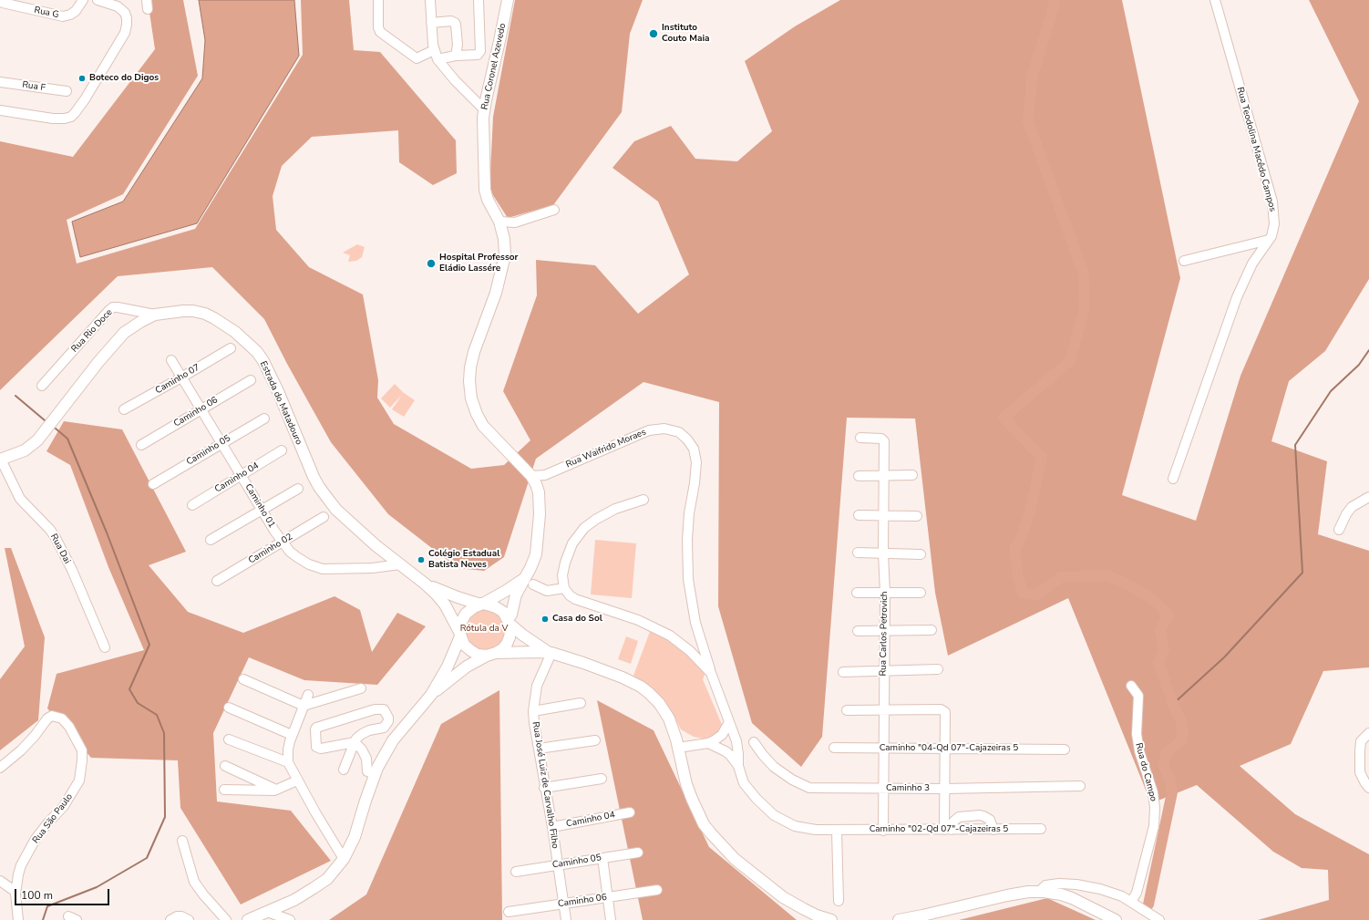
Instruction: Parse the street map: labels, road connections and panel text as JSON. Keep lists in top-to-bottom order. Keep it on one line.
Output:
{"streets":{"main road":["Rua Coronel Azevedo","Estrada do Matadouro"],"street":["Rua G","Rua F","Rua Teodolina Macêdo Campos","Rua Rio Doce","Caminho 07","Caminho 06","Rua Waifrido Moraes","Caminho 05","Caminho 04","Caminho 01","Rua Dai","Caminho 02","Rua Carlos Petrovich","Caminho \"04-Qd 07\"-Cajazeiras 5","Rua do Campo","Rua José Luiz de Carvalho Filho","Caminho 3","Rua São Paulo","Caminho \"02-Qd 07\"-Cajazeiras 5"]},"crossings":[["Rua Coronel Azevedo","Rua Waifrido Moraes"],["Rua Rio Doce","Estrada do Matadouro"],["Caminho 07","Caminho 01"],["Estrada do Matadouro","Caminho 01"],["Estrada do Matadouro","Rua Dai"],["Caminho 06","Caminho 01"],["Caminho 06","Rua José Luiz de Carvalho Filho"],["Rua Waifrido Moraes","Caminho \"02-Qd 07\"-Cajazeiras 5"],["Caminho 05","Caminho 01"],["Caminho 05","Rua José Luiz de Carvalho Filho"],["Caminho 04","Caminho 01"],["Caminho 04","Rua José Luiz de Carvalho Filho"],["Caminho 01","Caminho 02"],["Rua Carlos Petrovich","Caminho \"04-Qd 07\"-Cajazeiras 5"],["Rua Carlos Petrovich","Caminho 3"],["Rua Carlos Petrovich","Caminho \"02-Qd 07\"-Cajazeiras 5"]],"parks":["Rótula da V"],"places":["Instituto Couto Maia","Boteco do Digos","Hospital Professor Eládio Lassére","Colégio Estadual Batista Neves","Casa do Sol"],"scale_bar":"100 m"}
